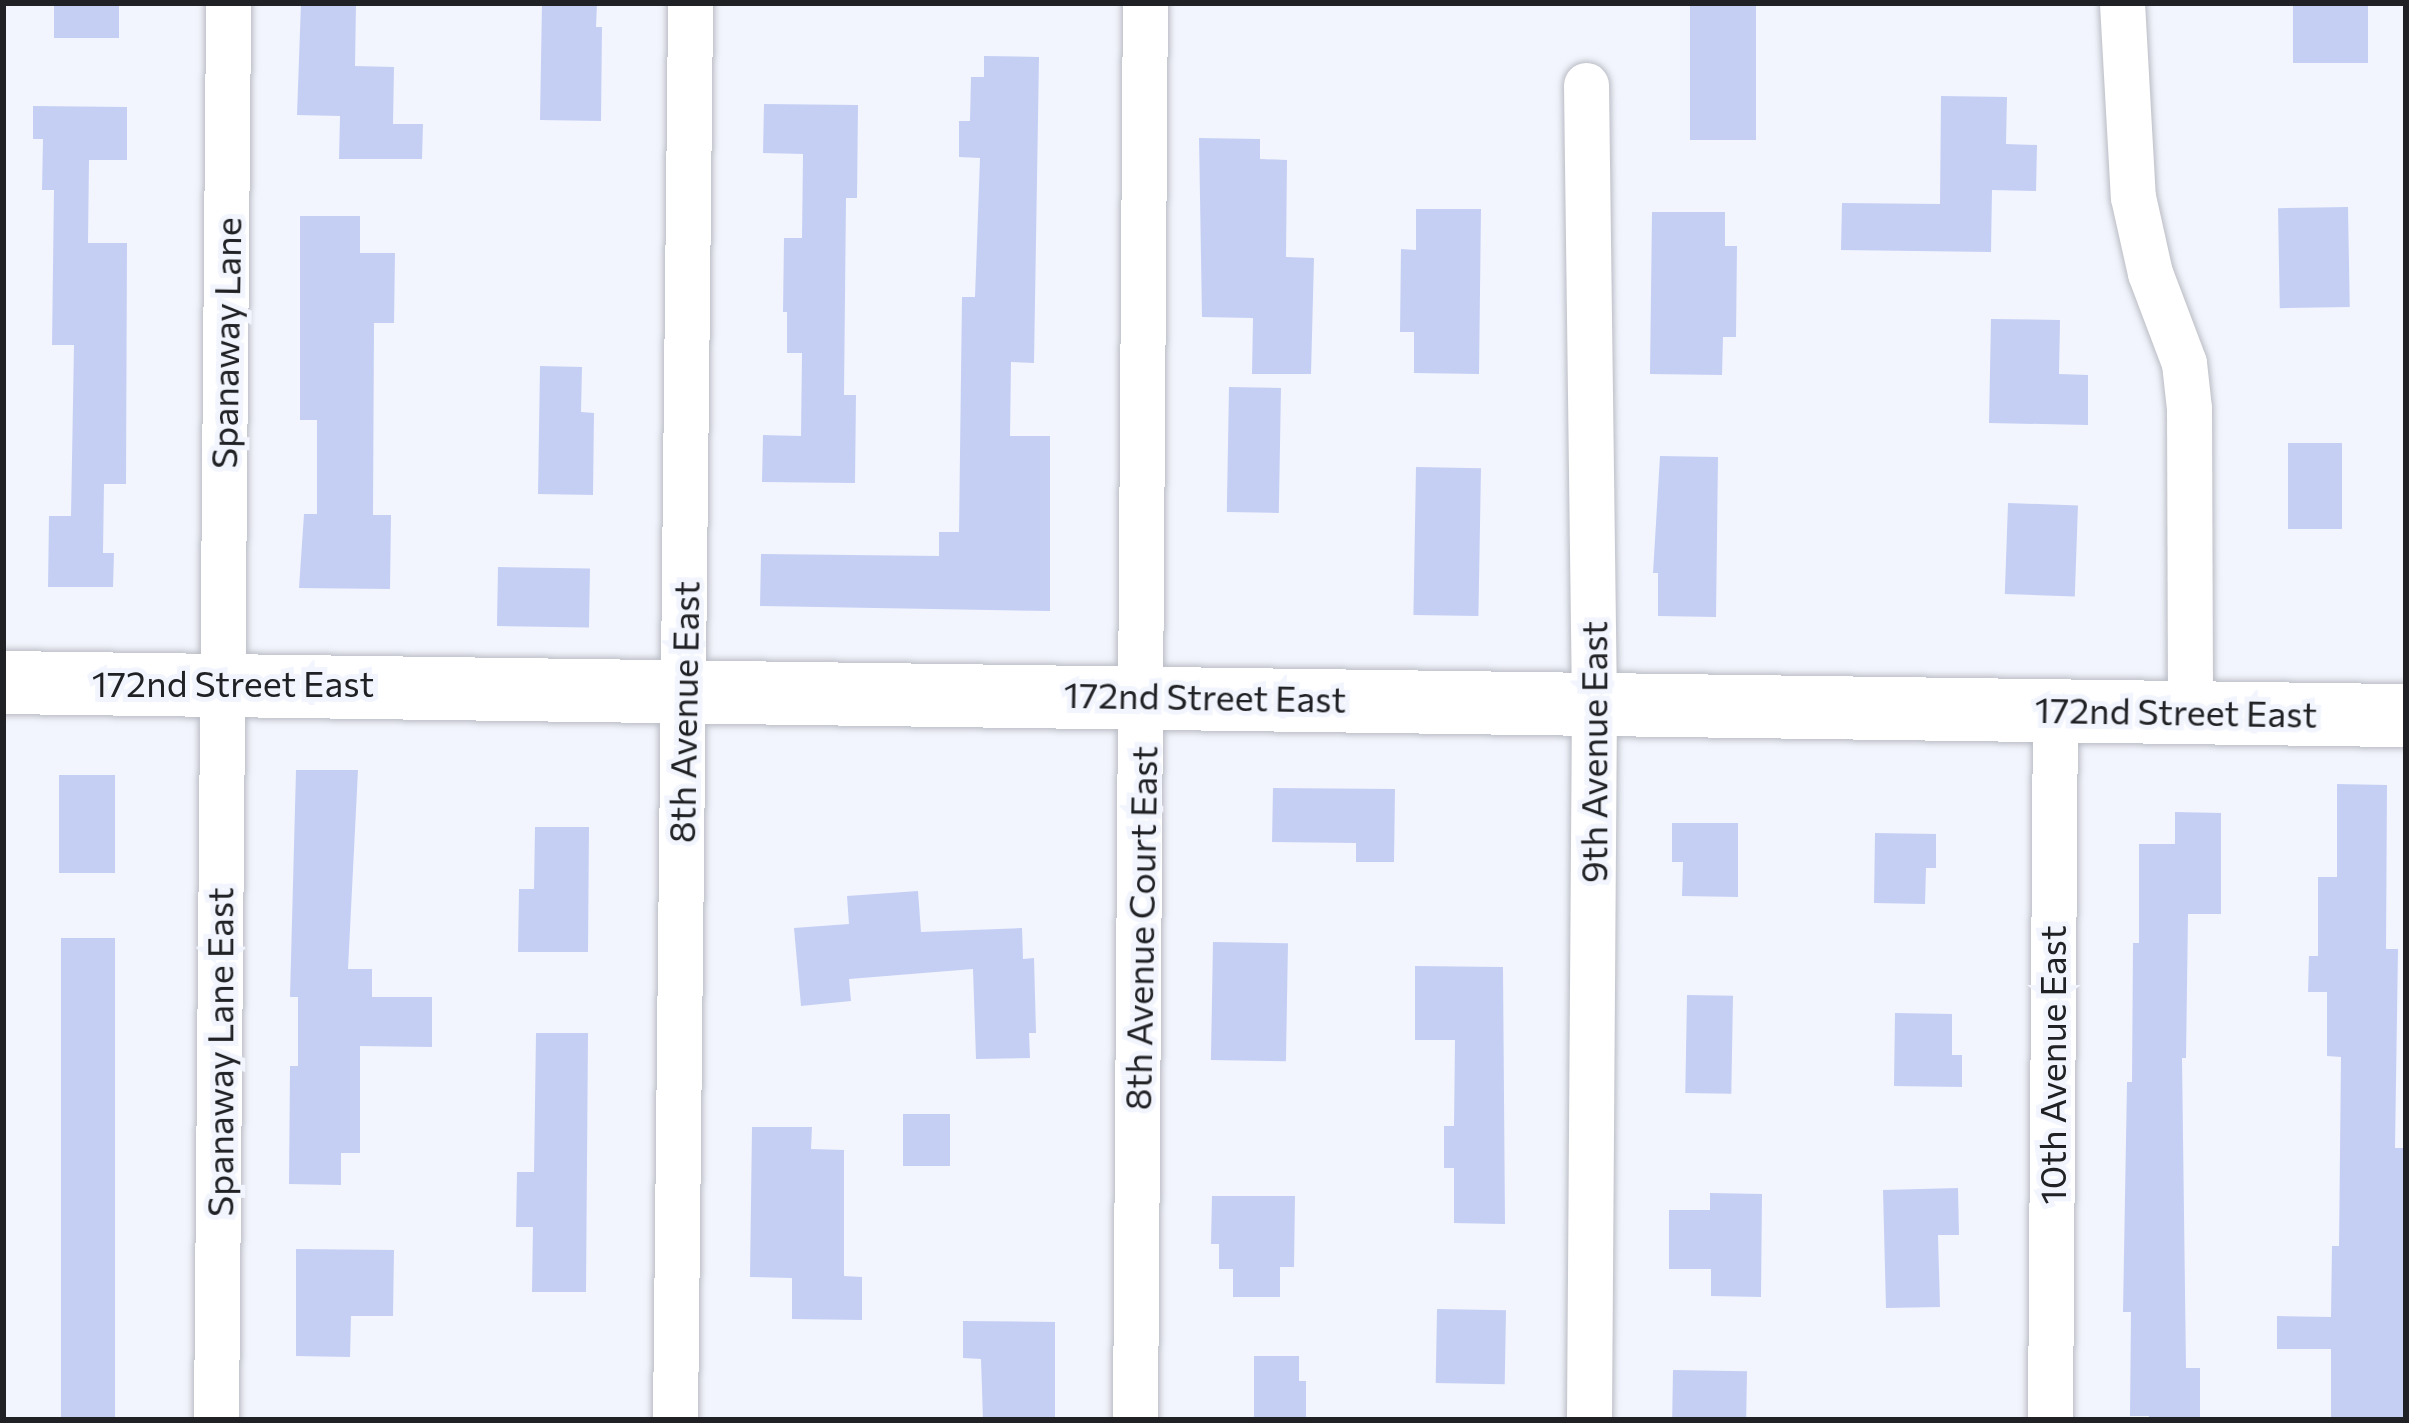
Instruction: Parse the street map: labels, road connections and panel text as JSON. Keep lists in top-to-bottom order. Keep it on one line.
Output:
{"streets":{"street":["Spanaway Lane","172nd Street East","8th Avenue East","9th Avenue East","8th Avenue Court East","Spanaway Lane East","10th Avenue East"]},"crossings":[["Spanaway Lane","172nd Street East"],["Spanaway Lane","Spanaway Lane East"],["172nd Street East","8th Avenue East"],["172nd Street East","9th Avenue East"],["172nd Street East","8th Avenue Court East"],["172nd Street East","Spanaway Lane East"],["172nd Street East","10th Avenue East"]]}
